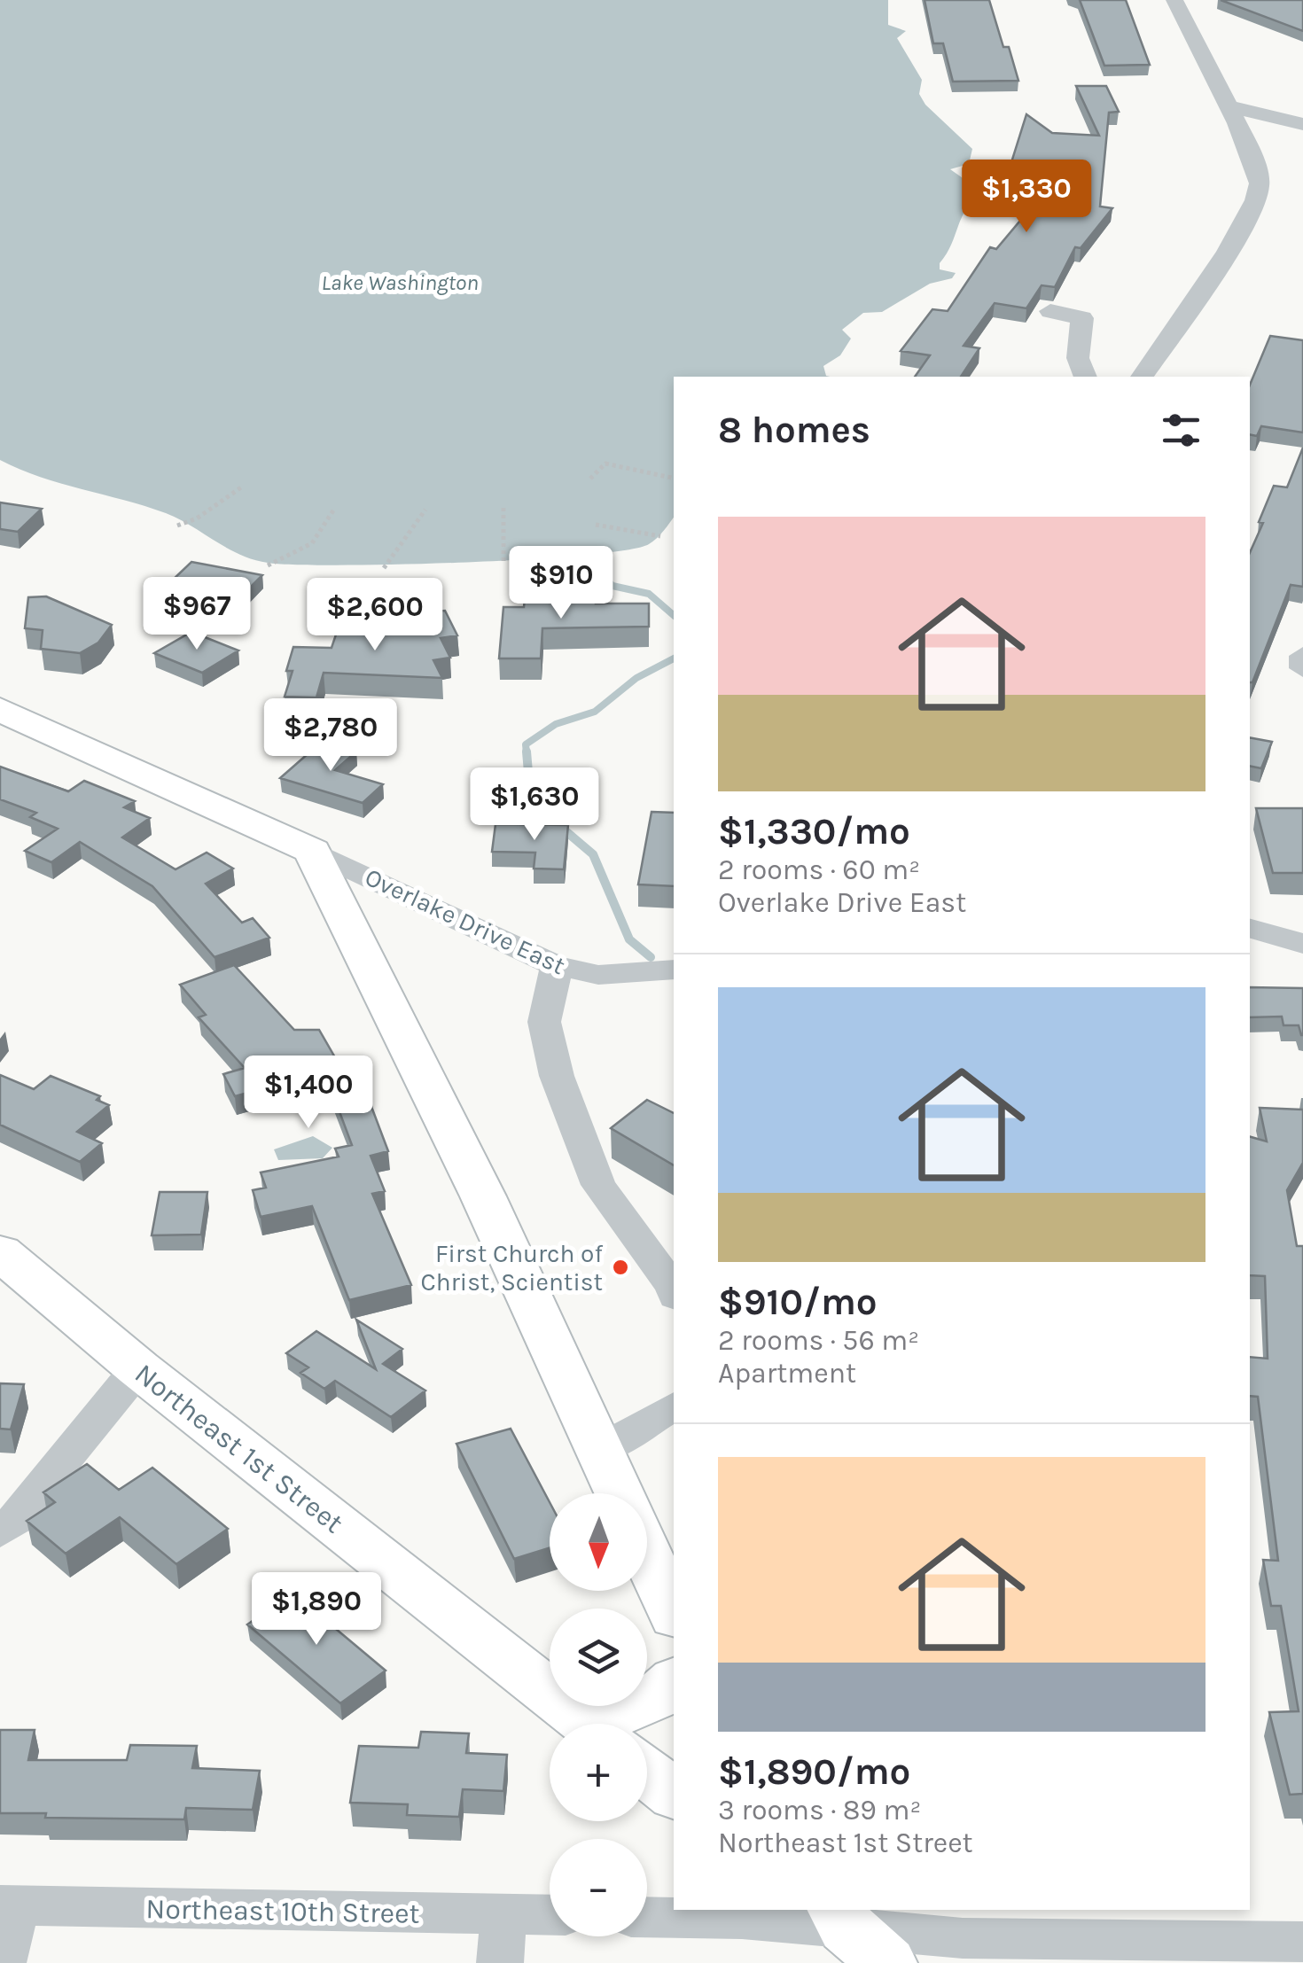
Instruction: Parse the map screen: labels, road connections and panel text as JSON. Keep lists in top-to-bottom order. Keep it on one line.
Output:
{"streets":{"main road":["Northeast 1st Street"],"street":["Overlake Drive East","Northeast 10th Street"]},"water":["Lake Washington"],"places":["First Church of Christ, Scientist"],"north":"bottom","page":{"price":["$1,330","$910","$967","$2,600","$2,780","$1,630","$1,400","$1,890"],"heading":"8 homes","list":[{"name":"$1,330/mo","note":"2 rooms · 60 m² · Overlake Drive East"},{"name":"$910/mo","note":"2 rooms · 56 m² · Apartment"},{"name":"$1,890/mo","note":"3 rooms · 89 m² · Northeast 1st Street"}],"map_buttons":["+","−"]}}
